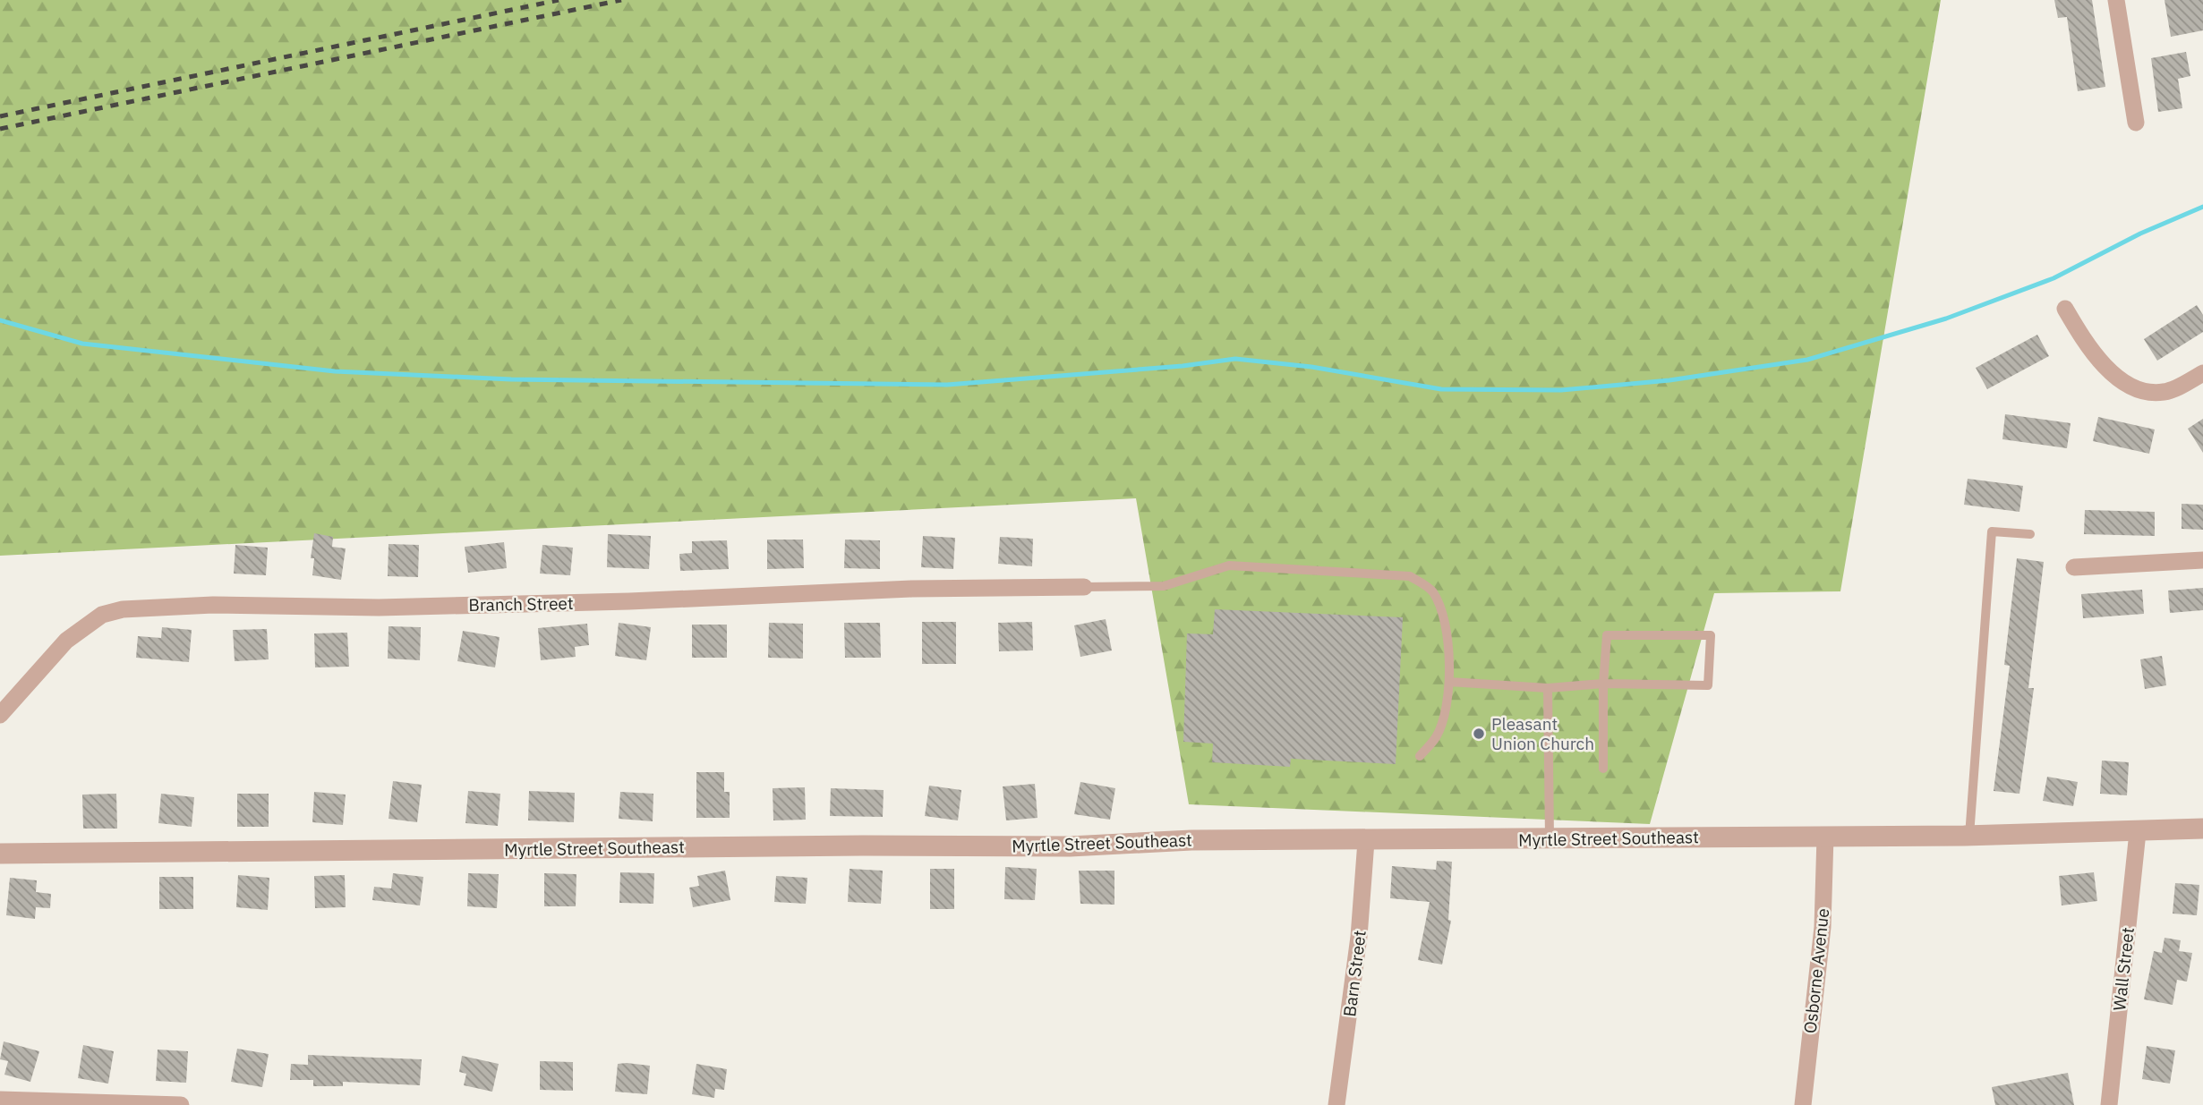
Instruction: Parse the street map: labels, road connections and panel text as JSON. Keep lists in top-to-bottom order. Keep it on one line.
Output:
{"streets":{"street":["Branch Street","Myrtle Street Southeast","Wall Street","Osborne Avenue","Barn Street"]},"crossings":[["Myrtle Street Southeast","Wall Street"],["Myrtle Street Southeast","Osborne Avenue"],["Myrtle Street Southeast","Barn Street"]],"places":["Pleasant Union Church"]}
